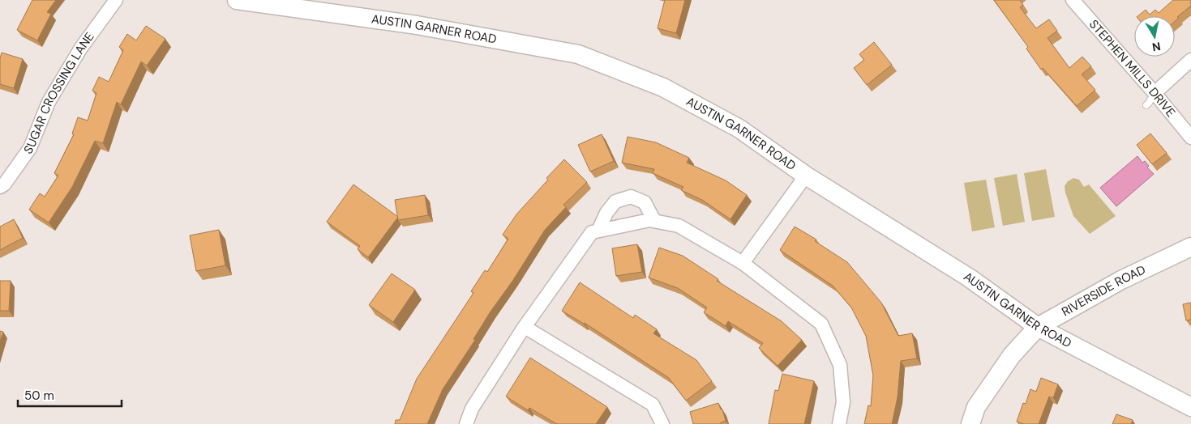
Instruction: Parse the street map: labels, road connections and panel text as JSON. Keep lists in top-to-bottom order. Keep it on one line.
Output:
{"streets":{"street":["AUSTIN GARNER ROAD","STEPHEN MILLS DRIVE","SUGAR CROSSING LANE","RIVERSIDE ROAD"]},"crossings":[["AUSTIN GARNER ROAD","RIVERSIDE ROAD"]],"scale_bar":"50 m","north":"bottom"}
